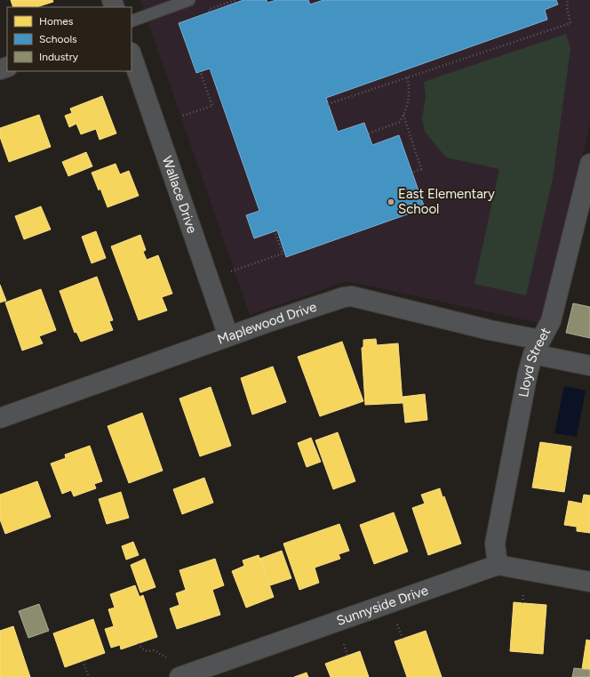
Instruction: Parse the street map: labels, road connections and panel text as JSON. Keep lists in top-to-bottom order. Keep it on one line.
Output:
{"streets":{"street":["Wallace Drive","Maplewood Drive","Lloyd Street","Sunnyside Drive"]},"crossings":[["Wallace Drive","Maplewood Drive"],["Maplewood Drive","Lloyd Street"],["Lloyd Street","Sunnyside Drive"]],"places":["East Elementary School"],"legend":["Homes","Schools","Industry"]}
